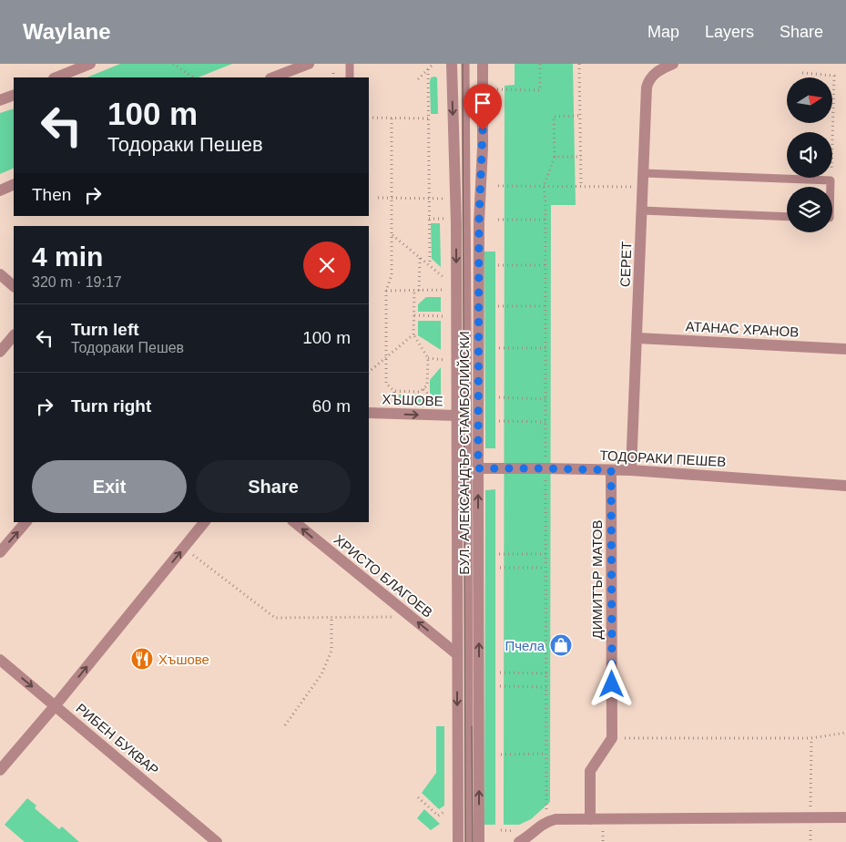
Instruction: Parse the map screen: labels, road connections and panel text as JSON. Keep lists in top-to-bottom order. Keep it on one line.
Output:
{"streets":{"street":["СЕРЕТ","АТАНАС ХРАНОВ","ХЪШОВЕ","БУЛ. АЛЕКСАНДЪР СТАМБОЛИЙСКИ","ТОДОРАКИ ПЕШЕВ","ХРИСТО БЛАГОЕВ","ДИМИТЪР МАТОВ","РИБЕН БУКВАР"]},"crossings":[["СЕРЕТ","АТАНАС ХРАНОВ"],["СЕРЕТ","ТОДОРАКИ ПЕШЕВ"],["ХЪШОВЕ","БУЛ. АЛЕКСАНДЪР СТАМБОЛИЙСКИ"],["БУЛ. АЛЕКСАНДЪР СТАМБОЛИЙСКИ","ТОДОРАКИ ПЕШЕВ"],["БУЛ. АЛЕКСАНДЪР СТАМБОЛИЙСКИ","ХРИСТО БЛАГОЕВ"],["ТОДОРАКИ ПЕШЕВ","ДИМИТЪР МАТОВ"]],"one_way":["ХЪШОВЕ","ХРИСТО БЛАГОЕВ"],"places":{"shop":["Пчела"],"restaurant":["Хъшове"]},"north":"right","page":{"header":"Waylane","nav":["Map","Layers","Share"],"turn":["100 m","Тодораки Пешев"],"then":"Then","heading":["4 min","320 m · 19:17"],"list":[{"name":"Turn left","note":"Тодораки Пешев","value":"100 m"},{"name":"Turn right","value":"60 m"}],"buttons":["Exit","Share"]}}
